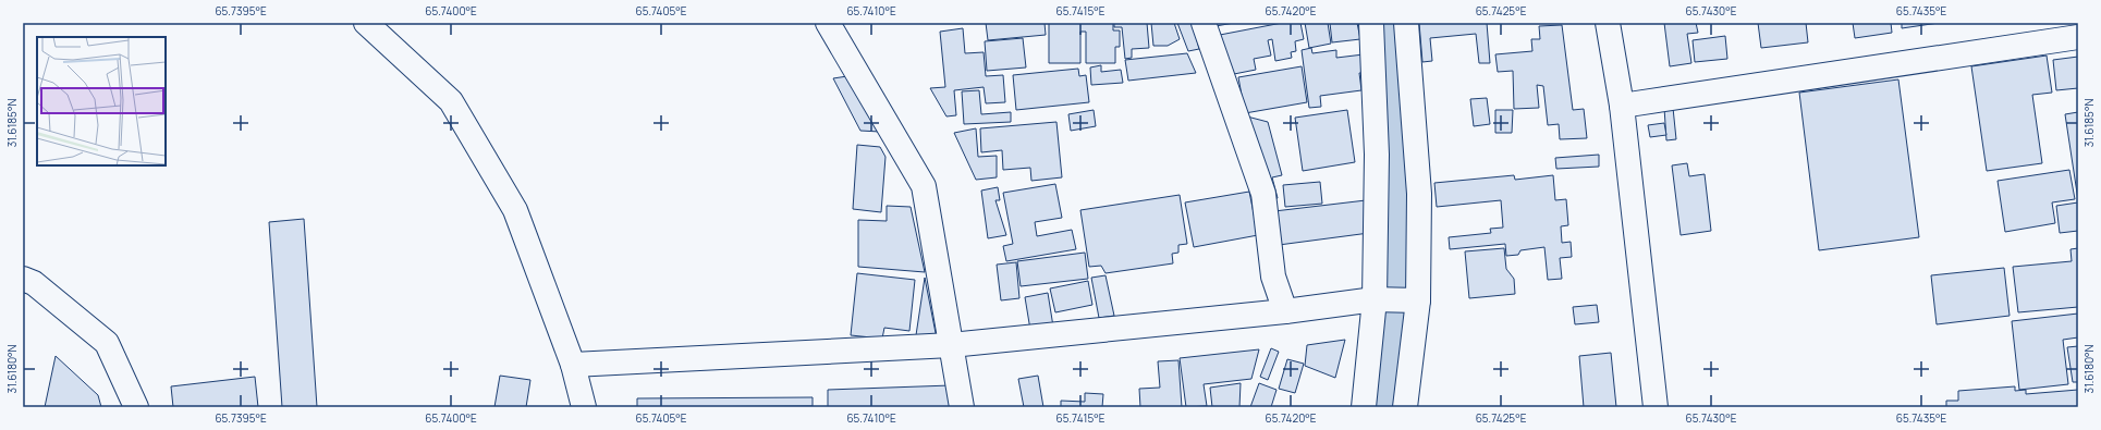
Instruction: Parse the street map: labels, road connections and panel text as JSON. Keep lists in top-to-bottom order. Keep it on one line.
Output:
{"coordinates":["65.7395°E","65.7400°E","65.7405°E","65.7410°E","65.7415°E","65.7420°E","65.7425°E","65.7430°E","65.7435°E","31.6185°N","31.6180°N"]}
